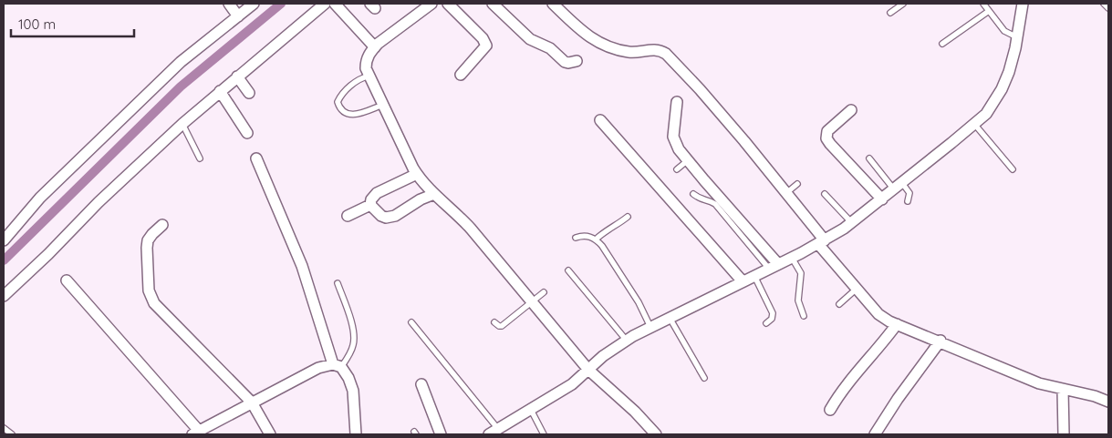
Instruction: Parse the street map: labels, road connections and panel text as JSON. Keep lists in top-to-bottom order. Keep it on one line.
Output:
{"scale_bar":"100 m"}
